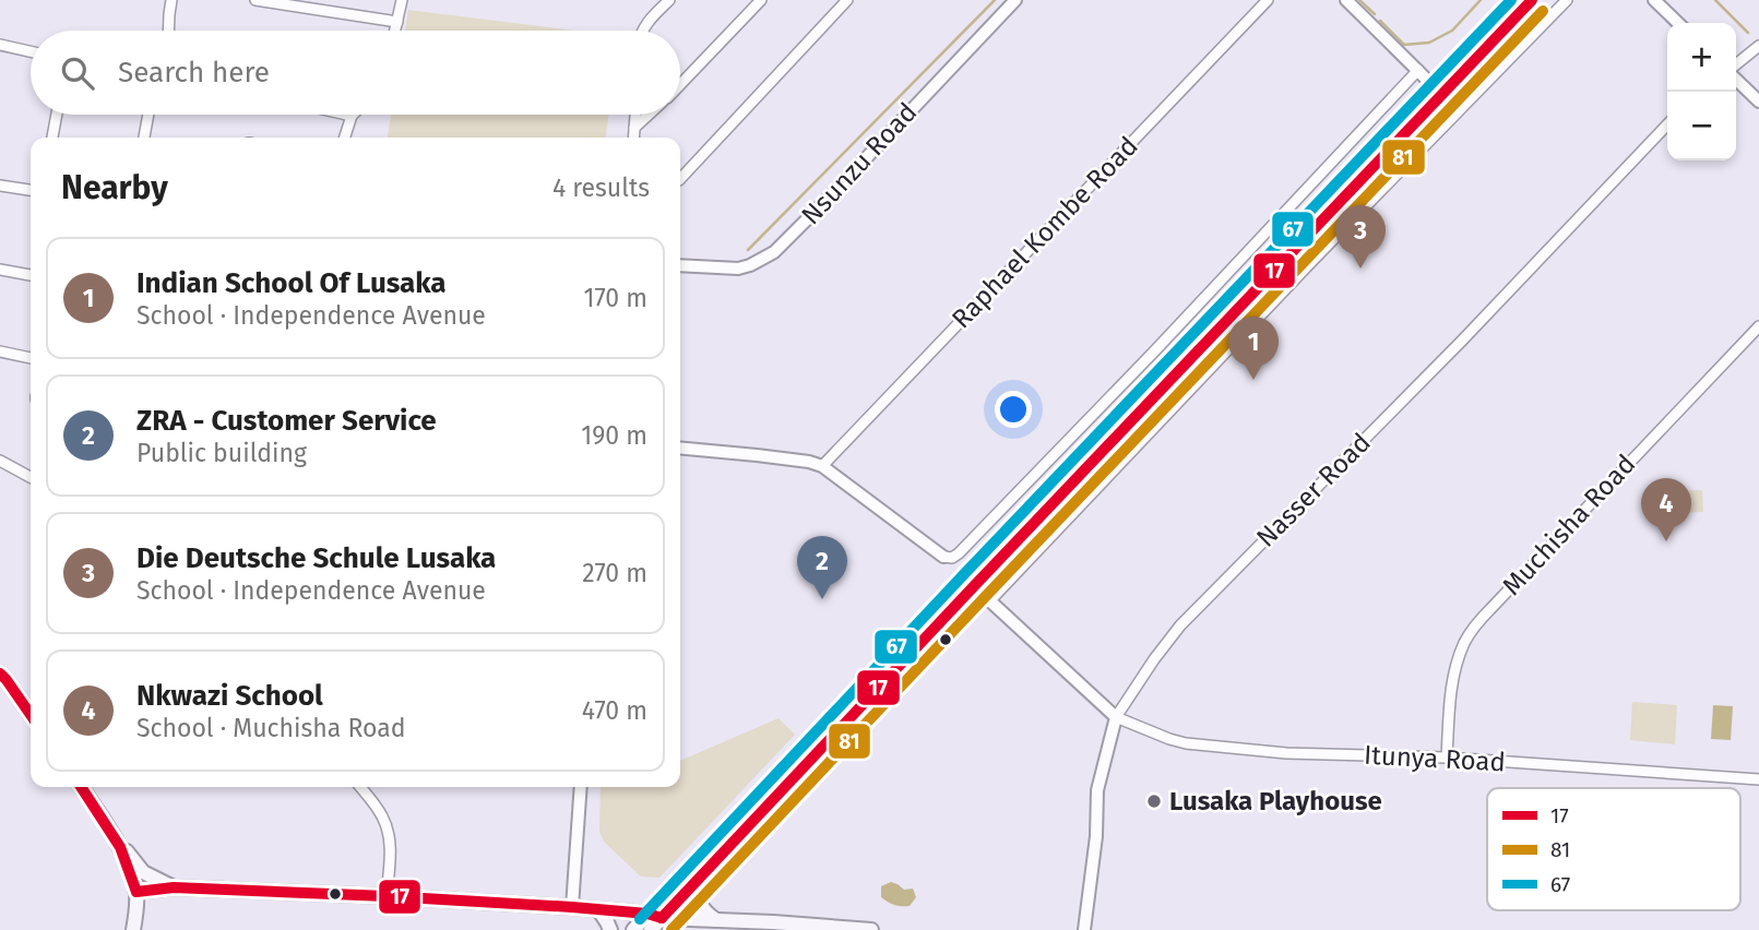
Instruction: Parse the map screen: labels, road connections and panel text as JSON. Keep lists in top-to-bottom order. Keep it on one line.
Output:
{"streets":{"street":["Nsunzu Road","Raphael Kombe Road","Nasser Road","Muchisha Road","Itunya Road"]},"crossings":[["Nasser Road","Itunya Road"],["Muchisha Road","Itunya Road"]],"places":["Lusaka Playhouse"],"lines":["transit line 17","transit line 67","transit line 81"],"legend":["17","81","67"],"page":{"map_buttons":["+","−"],"search":"Search here","heading":["Nearby","4 results"],"pins":["3","1","4","2"],"list":[{"mark":"1","name":"Indian School Of Lusaka","note":"School · Independence Avenue","value":"170 m"},{"mark":"2","name":"ZRA - Customer Service","note":"Public building","value":"190 m"},{"mark":"3","name":"Die Deutsche Schule Lusaka","note":"School · Independence Avenue","value":"270 m"},{"mark":"4","name":"Nkwazi School","note":"School · Muchisha Road","value":"470 m"}]}}
